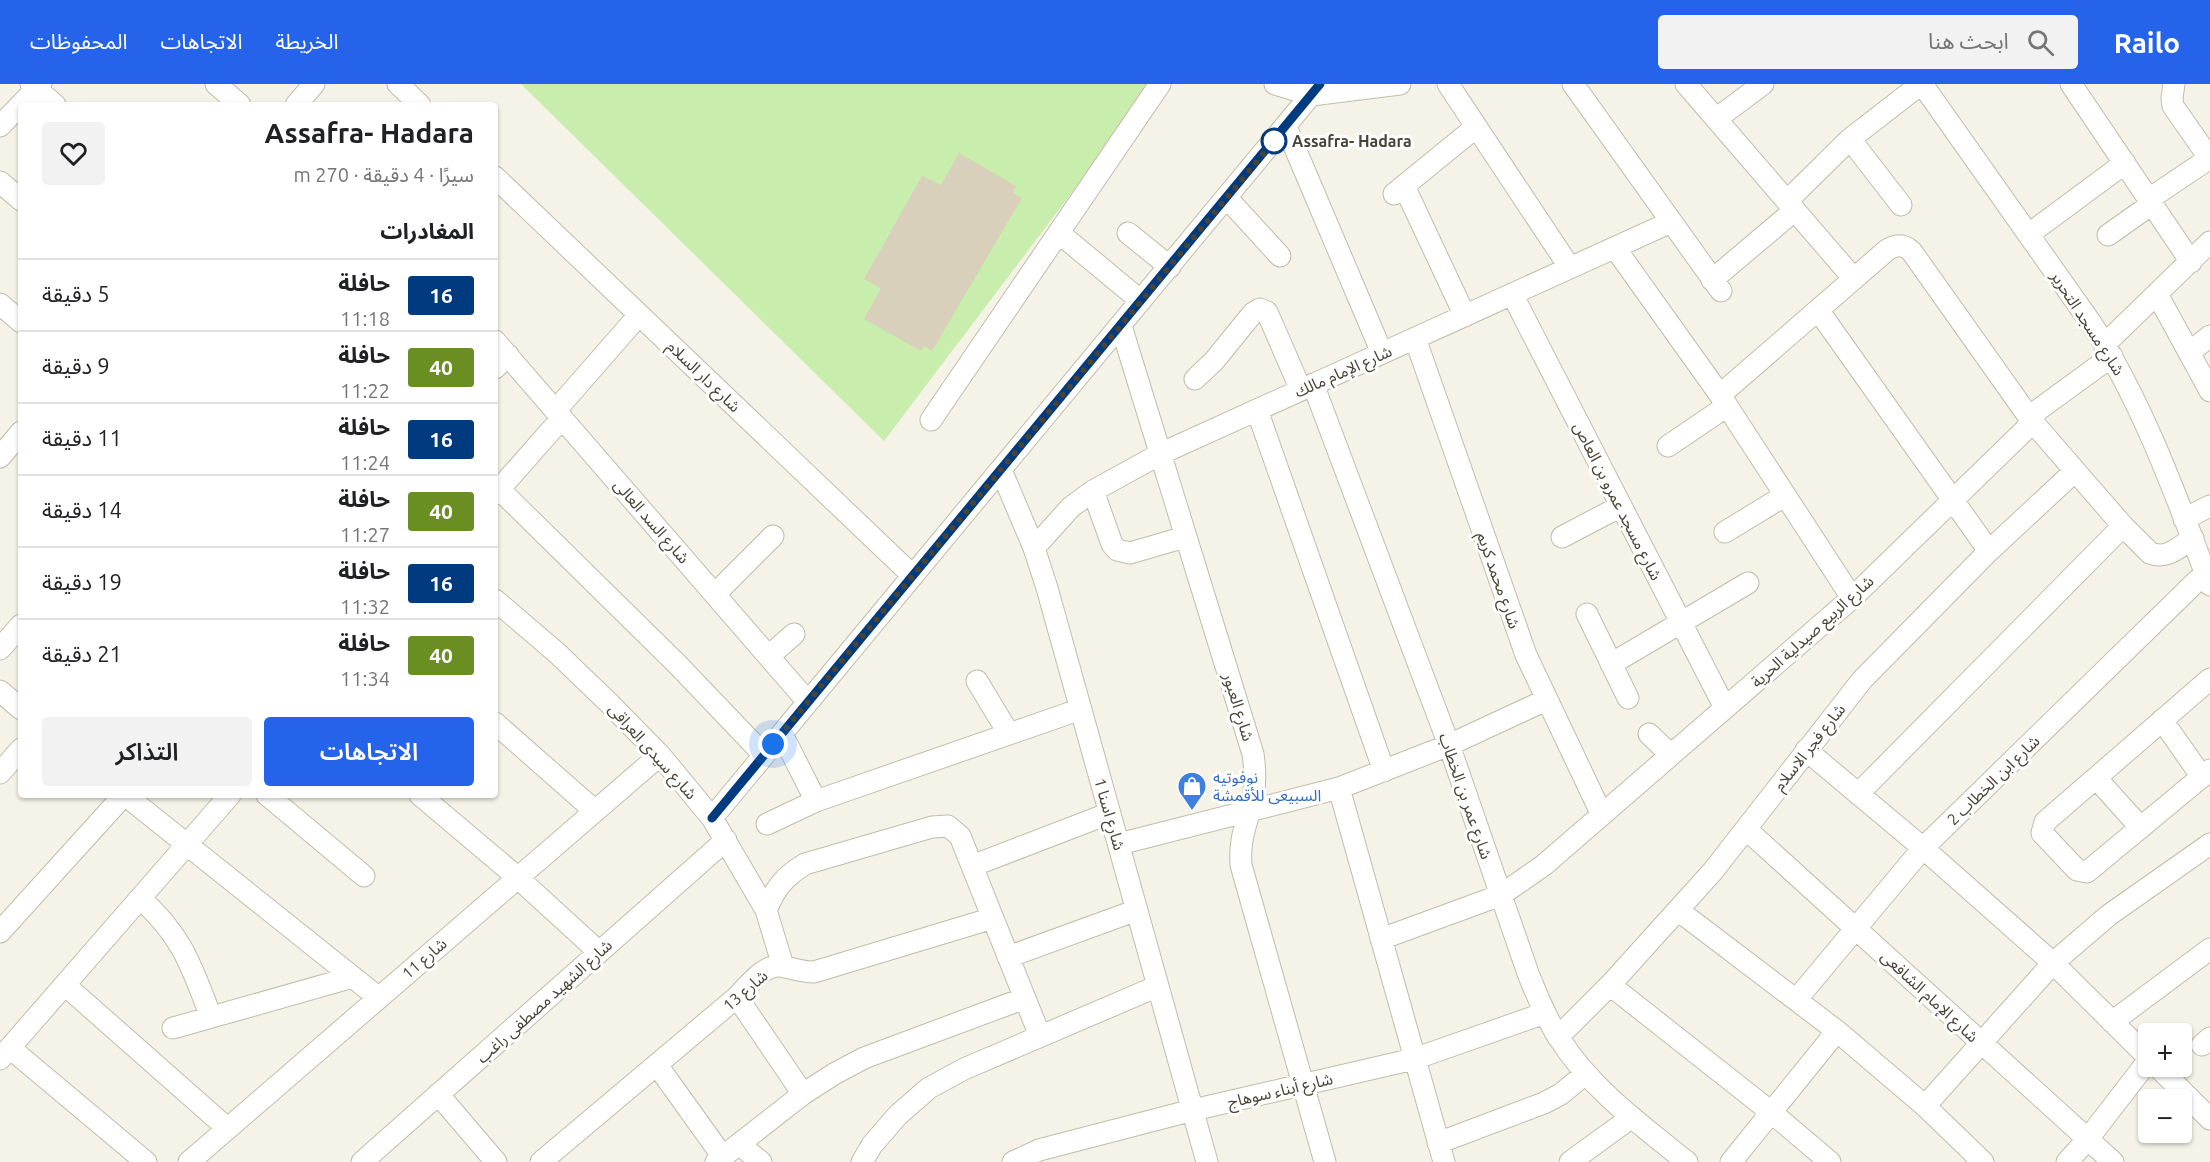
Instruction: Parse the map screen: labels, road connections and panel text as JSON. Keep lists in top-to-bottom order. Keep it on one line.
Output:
{"streets":{"street":["شارع مسجد التحرير","شارع الإمام مالك","شارع دار السلام","شارع مسجد عمرو بن العاص","شارع السد العالى","شارع محمد كريم","شارع الربيع صيدلية الحرية","شارع العبور","شارع فجر الاسلام","شارع سيدى العراقى","شارع ابن الخطاب 2","شارع عمر بن الخطاب","شارع اسنا 1","شارع 11","شارع 13","شارع الإمام الشافعى","شارع الشهيد مصطفى راغب","شارع أبناء سوهاج"]},"crossings":[["شارع مسجد التحرير","شارع الربيع صيدلية الحرية"],["شارع مسجد التحرير","شارع ابن الخطاب 2"],["شارع الإمام مالك","شارع مسجد عمرو بن العاص"],["شارع الإمام مالك","شارع محمد كريم"],["شارع الإمام مالك","شارع العبور"],["شارع الإمام مالك","شارع عمر بن الخطاب"],["شارع الإمام مالك","شارع اسنا 1"],["شارع مسجد عمرو بن العاص","شارع الربيع صيدلية الحرية"],["شارع محمد كريم","شارع الربيع صيدلية الحرية"],["شارع الربيع صيدلية الحرية","شارع عمر بن الخطاب"],["شارع العبور","شارع أبناء سوهاج"],["شارع فجر الاسلام","شارع عمر بن الخطاب"],["شارع فجر الاسلام","شارع الإمام الشافعى"],["شارع سيدى العراقى","شارع 11"],["شارع سيدى العراقى","شارع 13"],["شارع سيدى العراقى","شارع الشهيد مصطفى راغب"],["شارع ابن الخطاب 2","شارع الإمام الشافعى"],["شارع عمر بن الخطاب","شارع أبناء سوهاج"],["شارع اسنا 1","شارع أبناء سوهاج"]],"places":{"other":["Assafra- Hadara"],"shop":["نوفوتيه السبيعى للأقمشة"]},"lines":["bus line 16"],"page":{"header":"Railo","search":"ابحث هنا","nav":["الخريطة","الاتجاهات","المحفوظات"],"heading":[["Assafra- Hadara","سيرًا · 4 دقيقة · 270 m"],"المغادرات"],"list":[{"mark":"16","name":"حافلة","note":"11:18","value":"5 دقيقة"},{"mark":"40","name":"حافلة","note":"11:22","value":"9 دقيقة"},{"mark":"16","name":"حافلة","note":"11:24","value":"11 دقيقة"},{"mark":"40","name":"حافلة","note":"11:27","value":"14 دقيقة"},{"mark":"16","name":"حافلة","note":"11:32","value":"19 دقيقة"},{"mark":"40","name":"حافلة","note":"11:34","value":"21 دقيقة"}],"buttons":["الاتجاهات","التذاكر"],"map_buttons":["+","−"]}}
